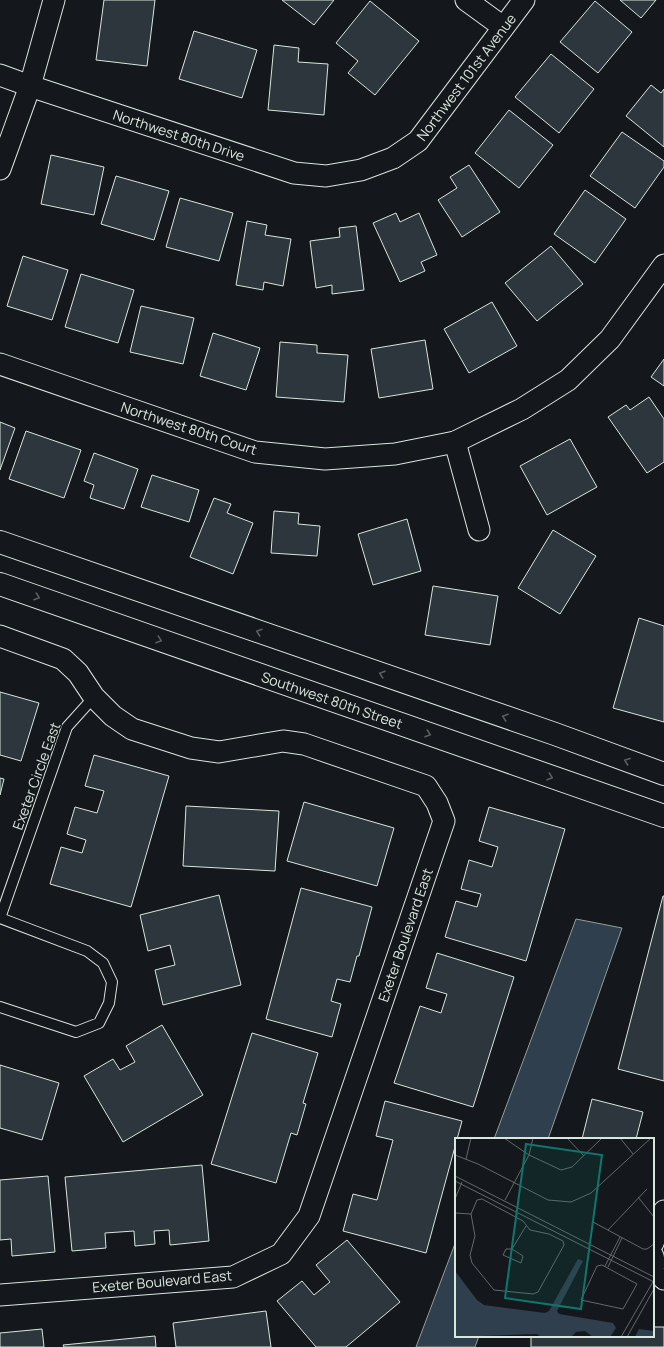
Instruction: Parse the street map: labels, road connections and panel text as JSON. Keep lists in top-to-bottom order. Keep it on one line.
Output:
{"streets":{"street":["Northwest 101st Avenue","Northwest 80th Drive","Northwest 80th Court","Southwest 80th Street","Exeter Boulevard East"],"lane":["Exeter Circle East"]},"crossings":[["Northwest 101st Avenue","Northwest 80th Drive"],["Exeter Circle East","Exeter Boulevard East"]]}
